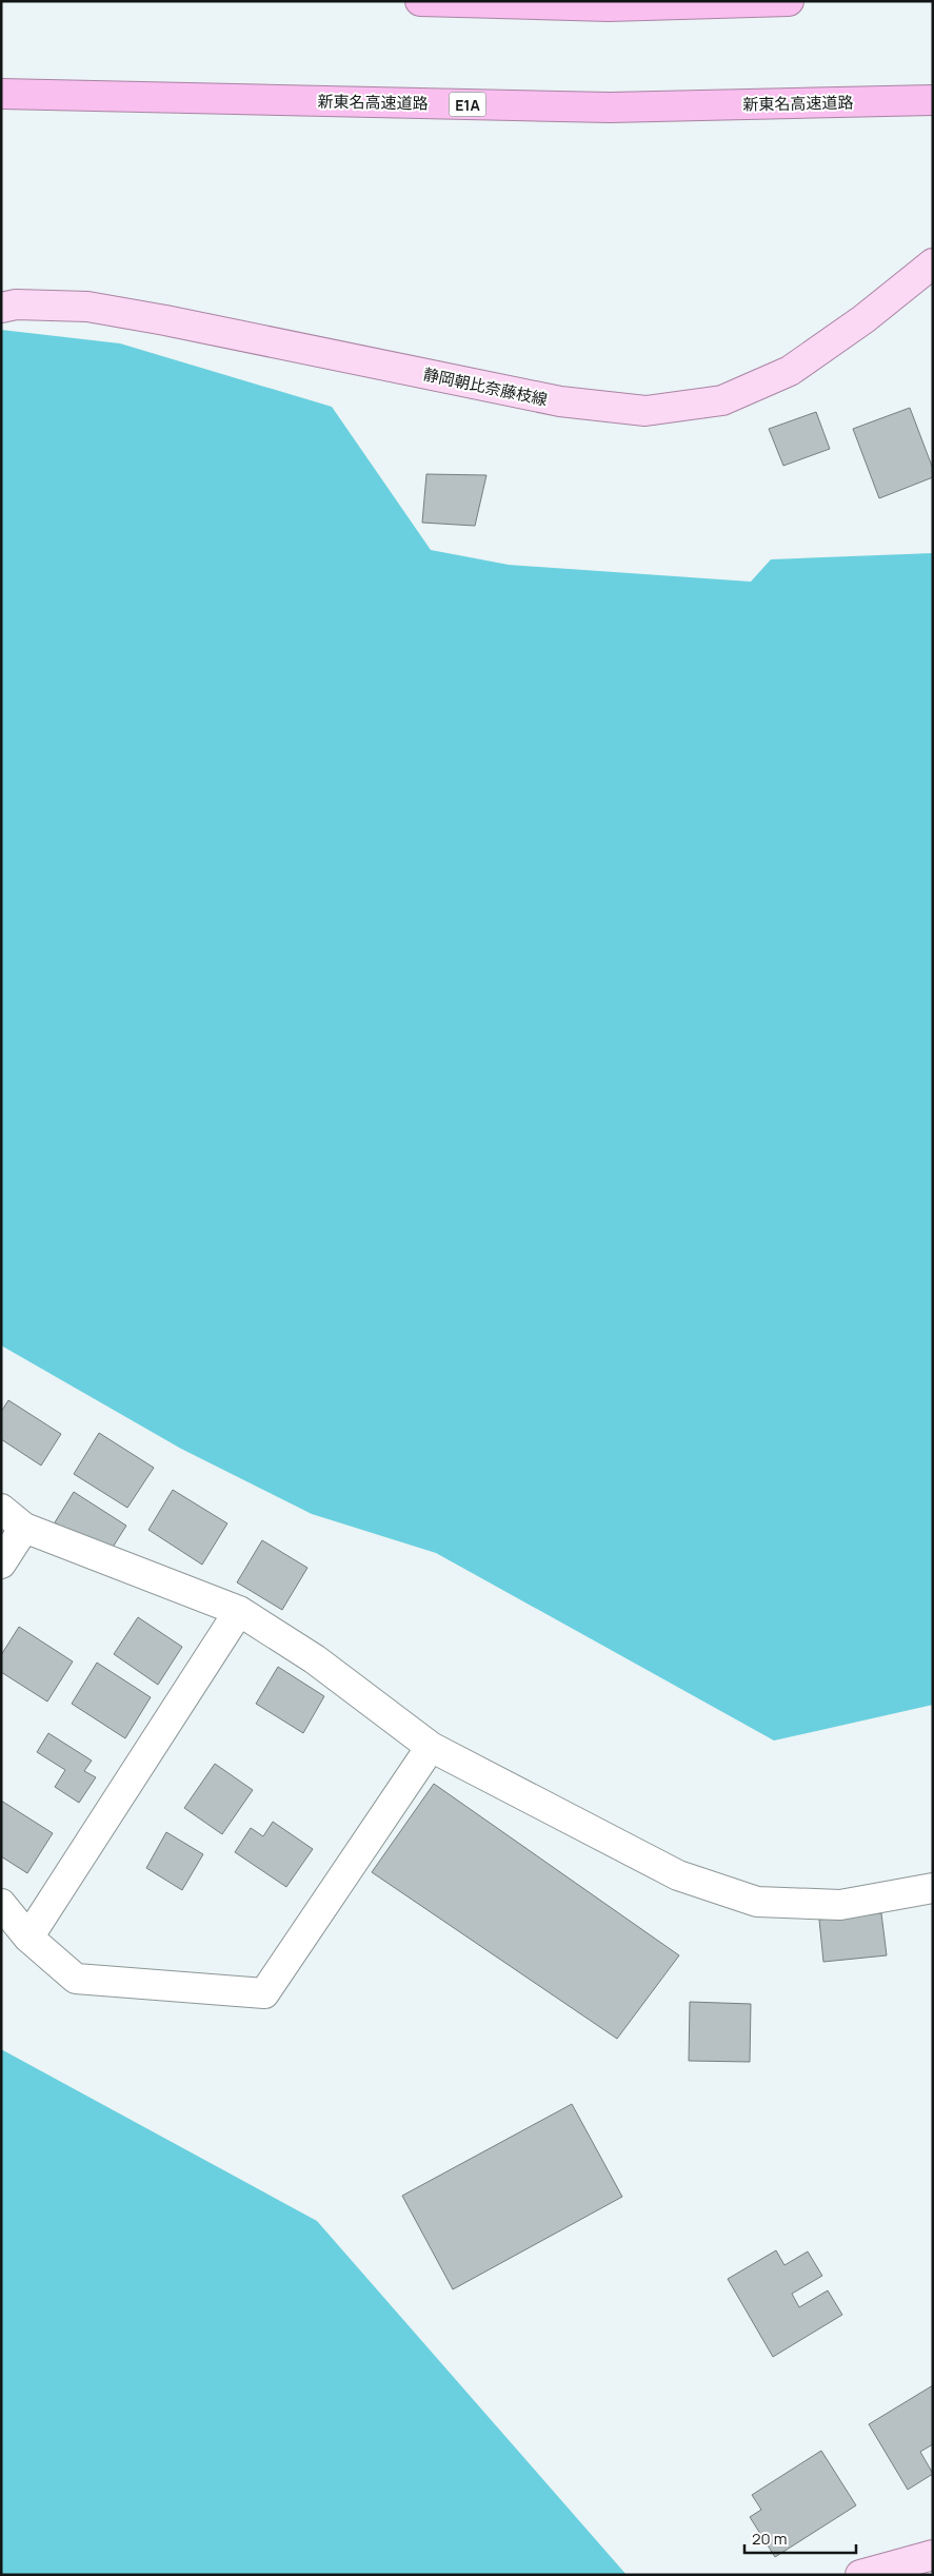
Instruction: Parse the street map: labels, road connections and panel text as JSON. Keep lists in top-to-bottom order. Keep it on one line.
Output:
{"streets":{"highway":["新東名高速道路","E1A"],"main road":["静岡朝比奈藤枝線"]},"scale_bar":"20 m"}
